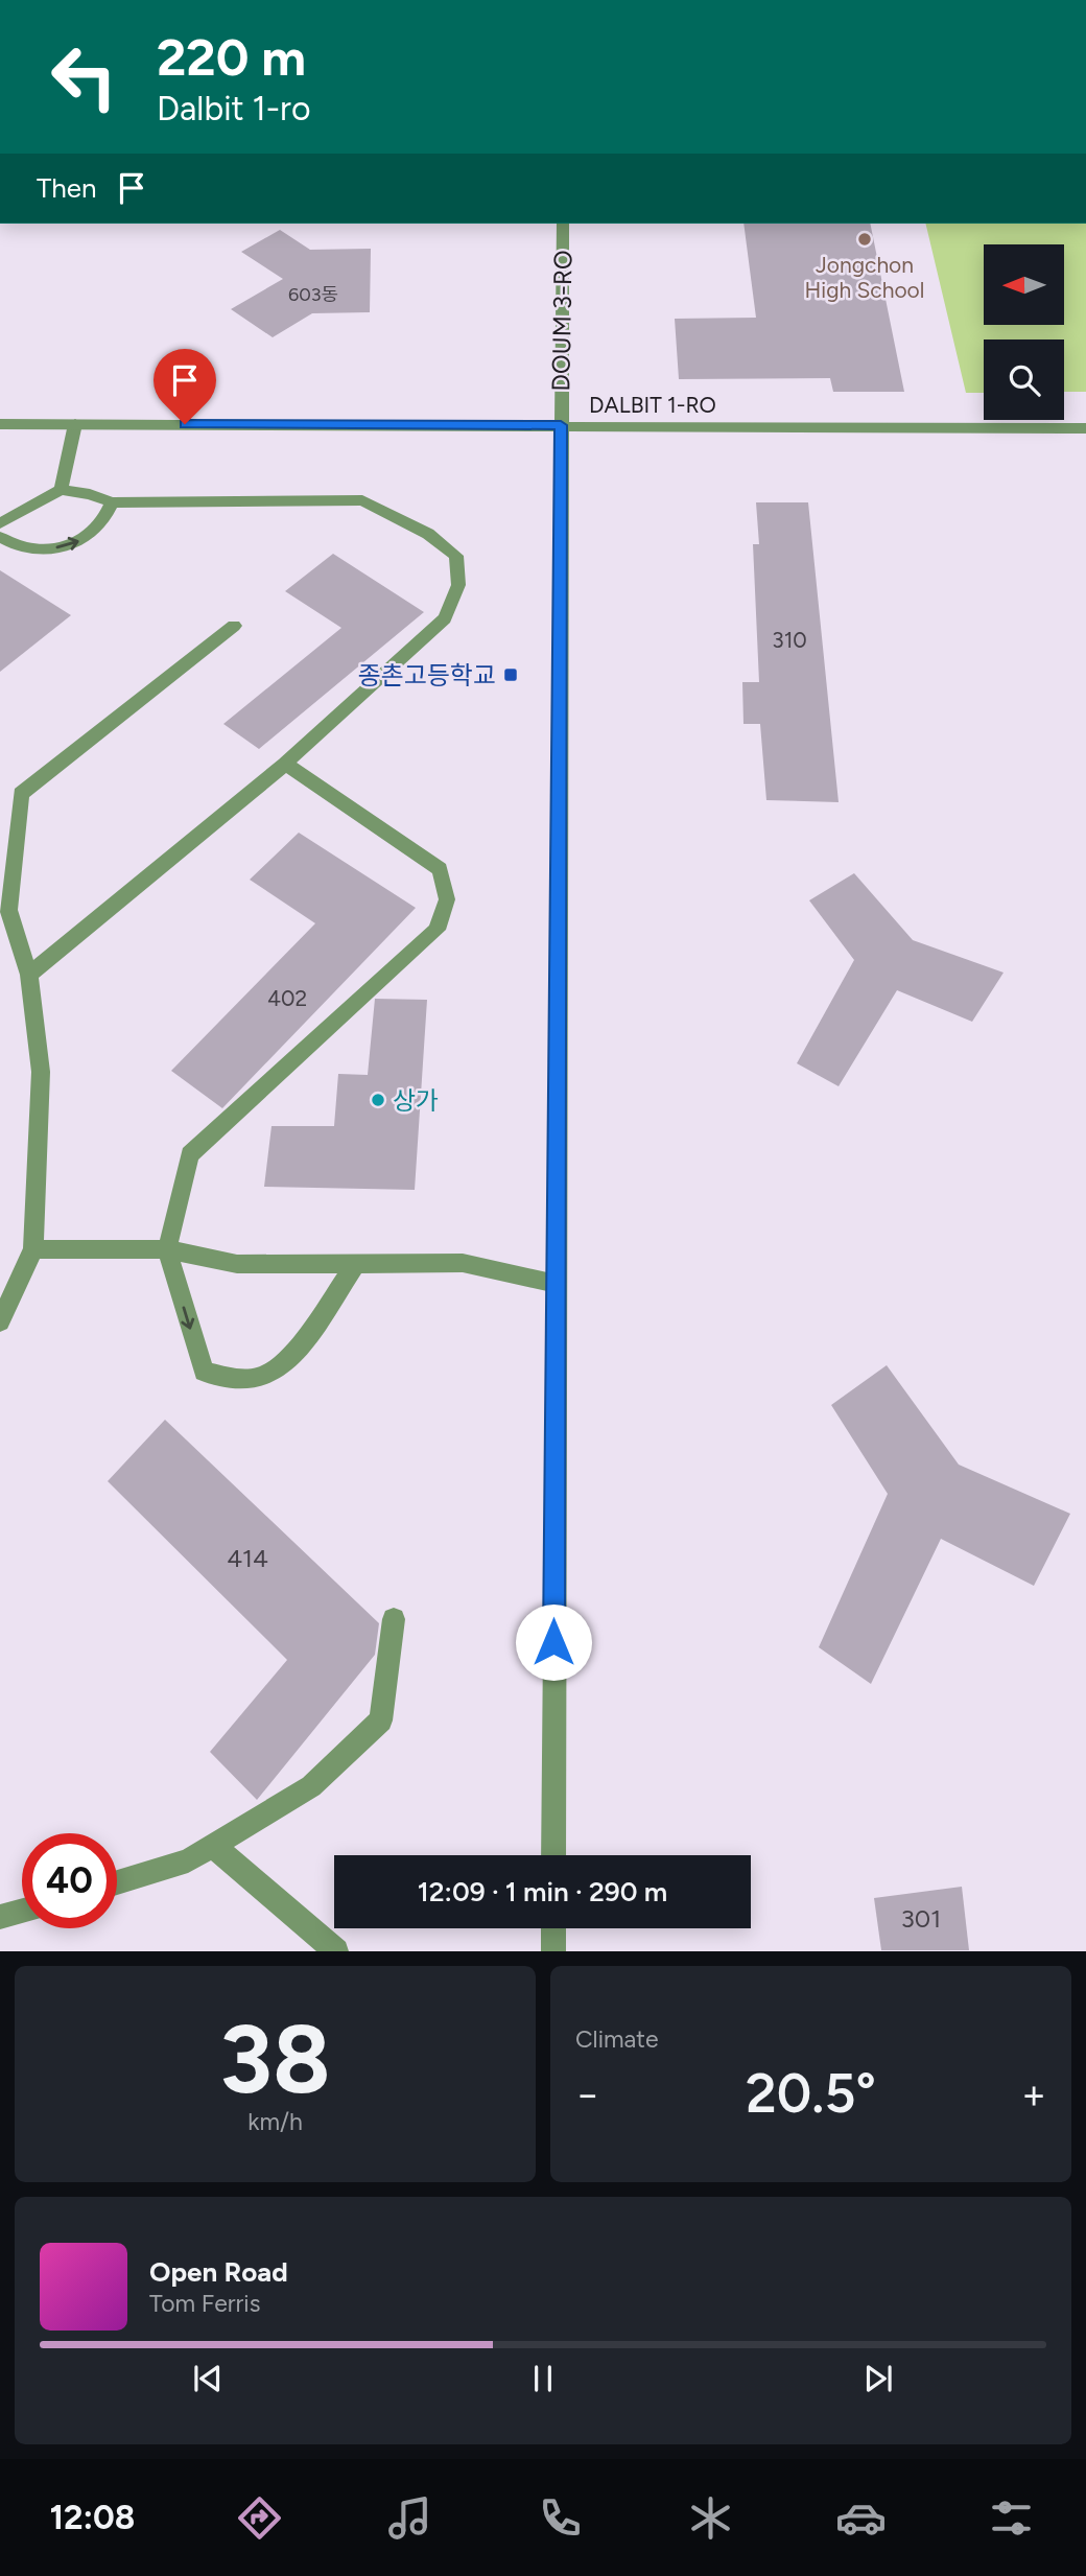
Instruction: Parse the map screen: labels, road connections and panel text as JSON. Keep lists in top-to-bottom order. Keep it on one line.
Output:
{"streets":{"street":["DOUM 3-RO","DALBIT 1-RO"]},"crossings":[["DOUM 3-RO","DALBIT 1-RO"]],"places":{"other":["Jongchon High School","상가"],"transit":["종촌고등학교"]},"house_numbers":["603동","310","402","414","301"],"north":"left","page":{"turn":["220 m","Dalbit 1-ro"],"then":"Then","limit":"40","trip":"12:09 · 1 min · 290 m","tile":[["38","km/h"],"Climate"],"heat":["−","20.5°","+"],"song":["Open Road","Tom Ferris"],"tabs":"12:08"}}
